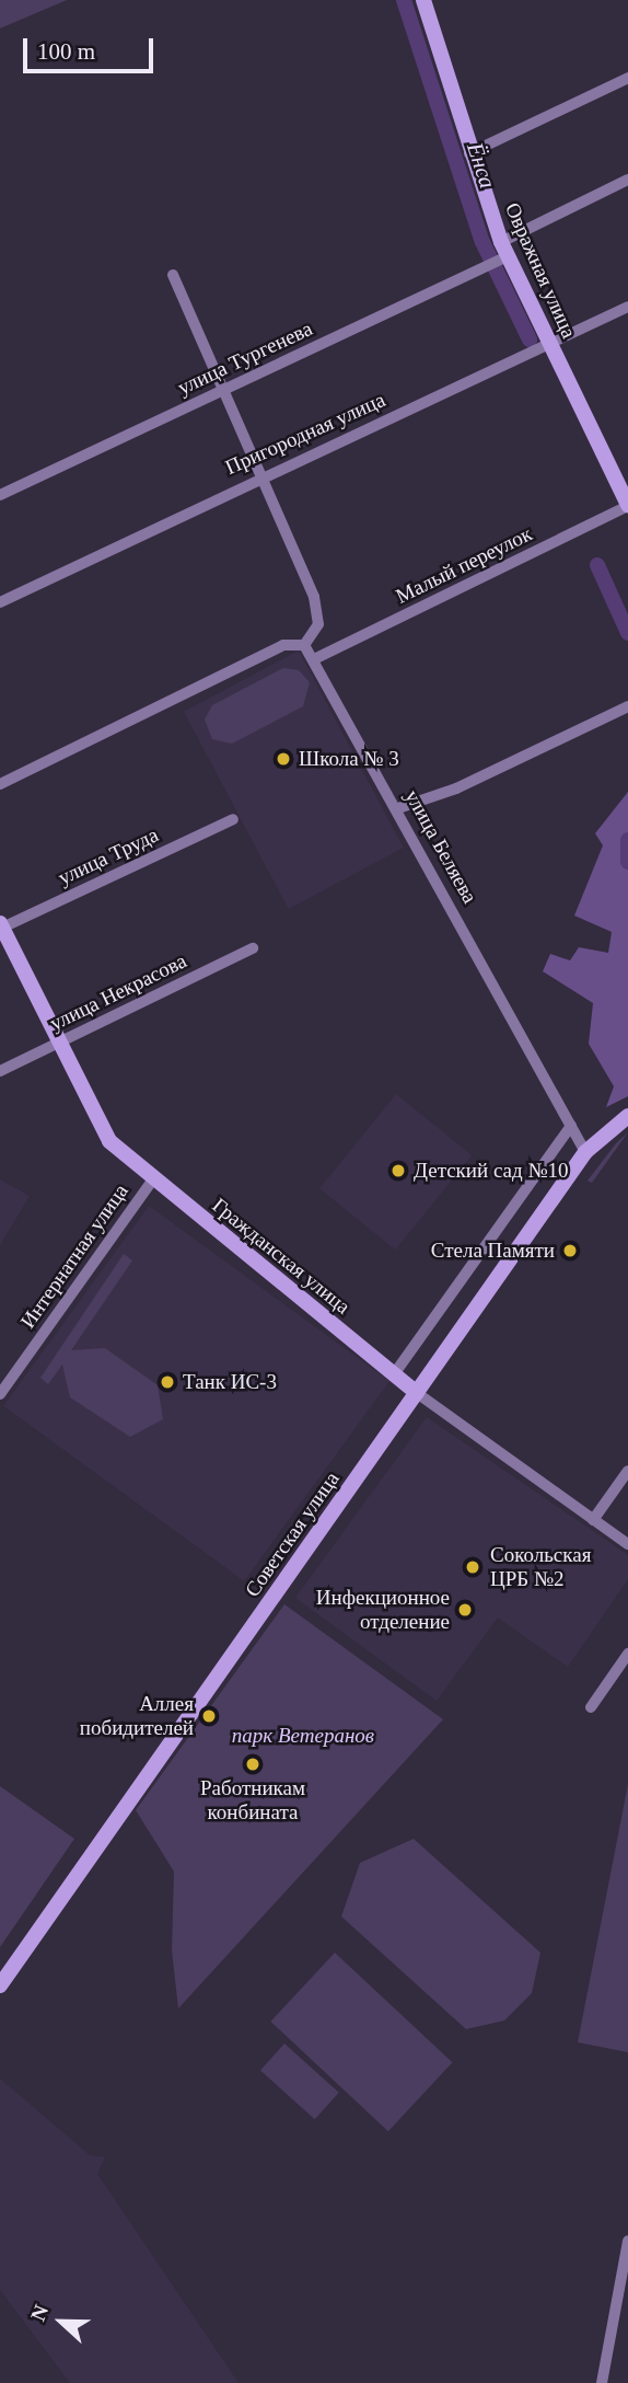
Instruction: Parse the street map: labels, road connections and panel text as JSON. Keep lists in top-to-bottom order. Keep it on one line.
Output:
{"streets":{"street":["Овражная улица","улица Тургенева","Пригородная улица","Малый переулок","улица Беляева","улица Труда","улица Некрасова","Интернатная улица","Гражданская улица","Советская улица"]},"crossings":[["Овражная улица","улица Тургенева"],["Овражная улица","Пригородная улица"],["Овражная улица","Малый переулок"],["Малый переулок","улица Беляева"],["улица Беляева","Советская улица"],["улица Труда","Гражданская улица"],["улица Некрасова","Гражданская улица"],["Интернатная улица","Гражданская улица"],["Гражданская улица","Советская улица"]],"water":["Ёнса"],"parks":["парк Ветеранов"],"places":["Школа № 3","Детский сад №10","Стела Памяти","Танк ИС-3","Сокольская ЦРБ №2","Инфекционное отделение","Аллея побидителей","Работникам конбината"],"scale_bar":"100 m","north":"left"}
